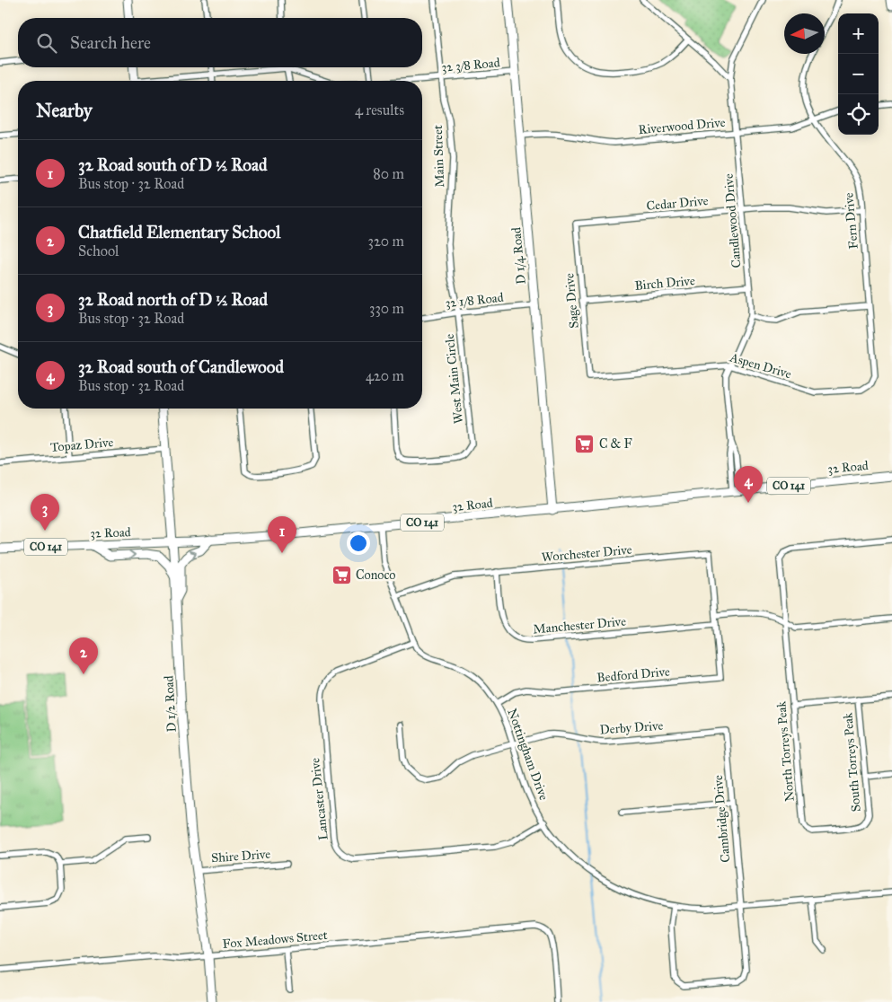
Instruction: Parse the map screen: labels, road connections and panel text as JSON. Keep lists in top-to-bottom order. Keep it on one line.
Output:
{"streets":{"main road":["D 1/4 Road","32 Road","CO 141","D 1/2 Road"],"street":["32 3/8 Road","Riverwood Drive","Main Street","Cedar Drive","Candlewood Drive","Fern Drive","Birch Drive","32 1/8 Road","Sage Drive","Aspen Drive","West Main Circle","Topaz Drive","Worchester Drive","Manchester Drive","Bedford Drive","Derby Drive","North Torreys Peak","Nottingham Drive","South Torreys Peak","Lancaster Drive","Cambridge Drive","Shire Drive","Fox Meadows Street"]},"crossings":[["32 3/8 Road","Main Street"],["32 3/8 Road","D 1/4 Road"],["Riverwood Drive","Candlewood Drive"],["Riverwood Drive","Fern Drive"],["Riverwood Drive","D 1/4 Road"],["Main Street","32 1/8 Road"],["Main Street","West Main Circle"],["Cedar Drive","Candlewood Drive"],["Cedar Drive","Fern Drive"],["Cedar Drive","Sage Drive"],["Candlewood Drive","Birch Drive"],["Candlewood Drive","Aspen Drive"],["Candlewood Drive","32 Road"],["Fern Drive","Aspen Drive"],["D 1/4 Road","32 1/8 Road"],["D 1/4 Road","32 Road"],["Birch Drive","Sage Drive"],["32 1/8 Road","West Main Circle"],["Sage Drive","Aspen Drive"],["Topaz Drive","D 1/2 Road"],["32 Road","D 1/2 Road"],["32 Road","Nottingham Drive"],["Worchester Drive","Manchester Drive"],["Worchester Drive","Bedford Drive"],["Worchester Drive","Nottingham Drive"],["Manchester Drive","Bedford Drive"],["Bedford Drive","Nottingham Drive"],["D 1/2 Road","Shire Drive"],["D 1/2 Road","Fox Meadows Street"],["Derby Drive","Nottingham Drive"],["Derby Drive","Cambridge Drive"],["North Torreys Peak","South Torreys Peak"],["Nottingham Drive","Lancaster Drive"],["Nottingham Drive","Cambridge Drive"]],"places":{"supermarket":["C & F","Conoco"]},"north":"left","page":{"map_buttons":["+","−"],"search":"Search here","heading":["Nearby","4 results"],"list":[{"mark":"1","name":"32 Road south of D ½ Road","note":"Bus stop · 32 Road","value":"80 m"},{"mark":"2","name":"Chatfield Elementary School","note":"School","value":"320 m"},{"mark":"3","name":"32 Road north of D ½ Road","note":"Bus stop · 32 Road","value":"330 m"},{"mark":"4","name":"32 Road south of Candlewood","note":"Bus stop · 32 Road","value":"420 m"}],"pins":["4","3","1","2"]}}
